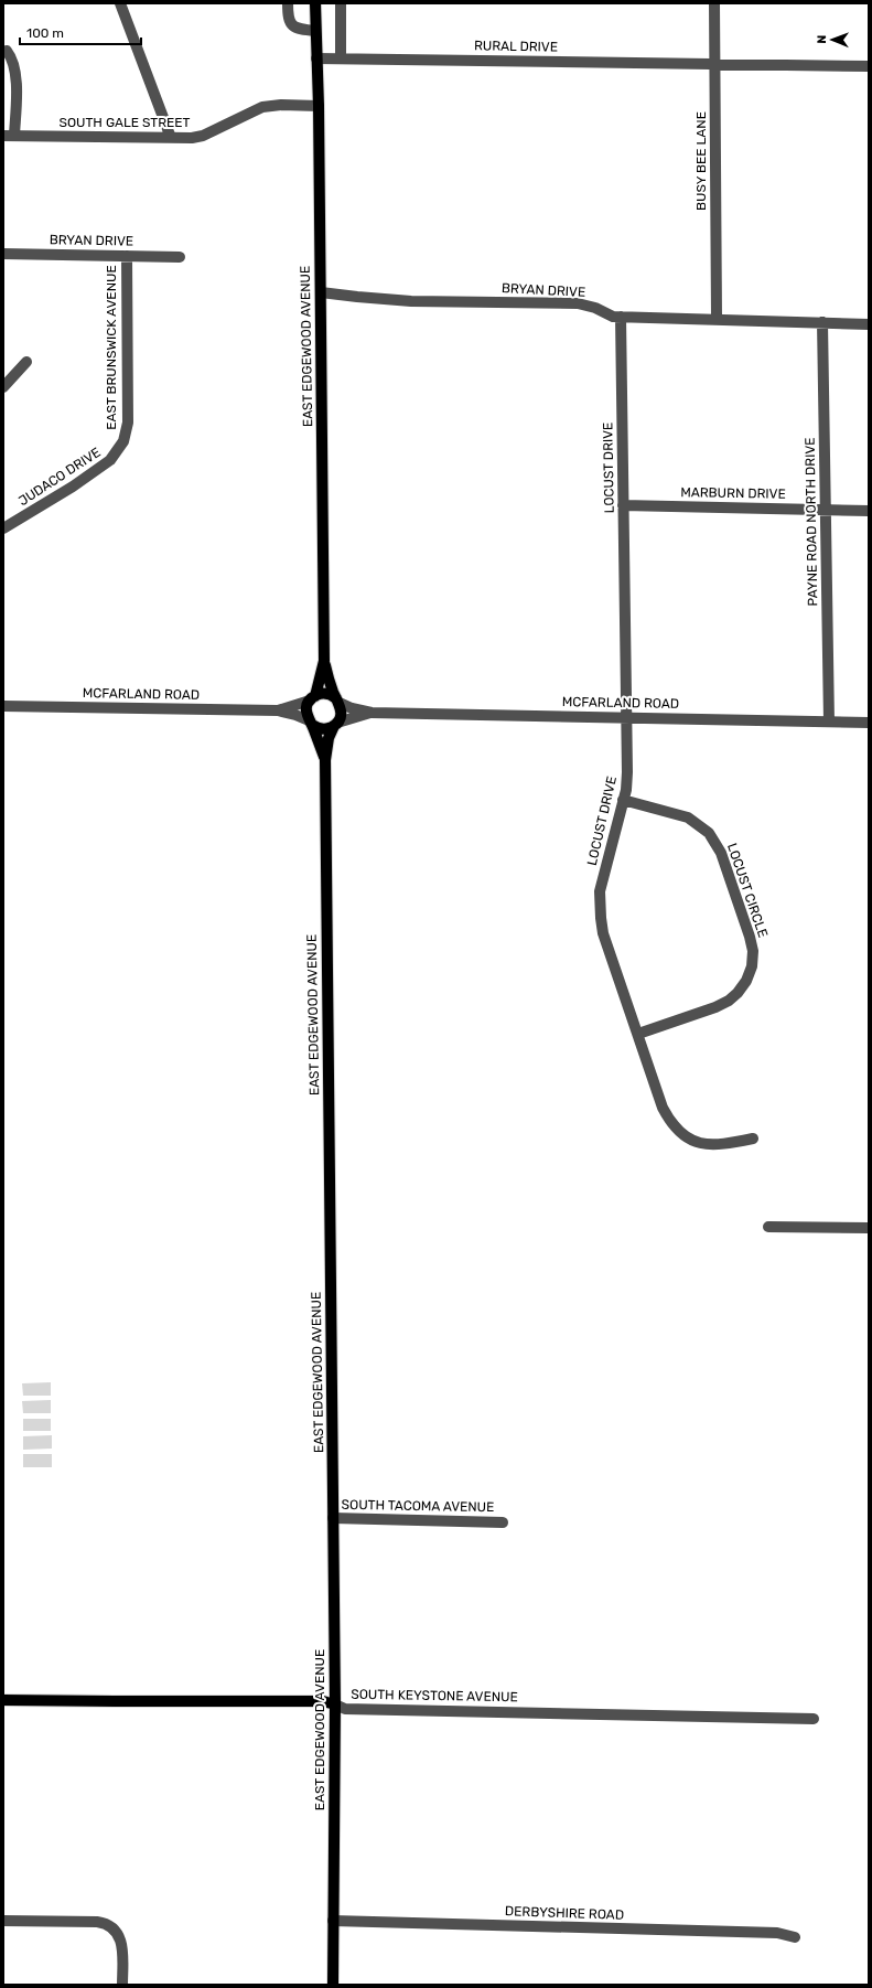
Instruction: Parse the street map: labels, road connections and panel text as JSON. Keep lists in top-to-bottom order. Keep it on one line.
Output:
{"streets":{"main road":["EAST EDGEWOOD AVENUE","SOUTH KEYSTONE AVENUE"],"street":["RURAL DRIVE","SOUTH GALE STREET","BUSY BEE LANE","BRYAN DRIVE","EAST BRUNSWICK AVENUE","LOCUST DRIVE","JUDACO DRIVE","MARBURN DRIVE","PAYNE ROAD NORTH DRIVE","MCFARLAND ROAD","LOCUST CIRCLE","SOUTH TACOMA AVENUE","DERBYSHIRE ROAD"]},"crossings":[["RURAL DRIVE","BUSY BEE LANE"],["RURAL DRIVE","EAST EDGEWOOD AVENUE"],["SOUTH GALE STREET","EAST EDGEWOOD AVENUE"],["BUSY BEE LANE","BRYAN DRIVE"],["BRYAN DRIVE","EAST EDGEWOOD AVENUE"],["BRYAN DRIVE","EAST BRUNSWICK AVENUE"],["BRYAN DRIVE","LOCUST DRIVE"],["BRYAN DRIVE","PAYNE ROAD NORTH DRIVE"],["EAST EDGEWOOD AVENUE","MCFARLAND ROAD"],["EAST EDGEWOOD AVENUE","SOUTH TACOMA AVENUE"],["EAST EDGEWOOD AVENUE","SOUTH KEYSTONE AVENUE"],["EAST EDGEWOOD AVENUE","DERBYSHIRE ROAD"],["EAST BRUNSWICK AVENUE","JUDACO DRIVE"],["LOCUST DRIVE","MARBURN DRIVE"],["LOCUST DRIVE","MCFARLAND ROAD"],["LOCUST DRIVE","LOCUST CIRCLE"],["MARBURN DRIVE","PAYNE ROAD NORTH DRIVE"],["PAYNE ROAD NORTH DRIVE","MCFARLAND ROAD"]],"scale_bar":"100 m","north":"left"}
